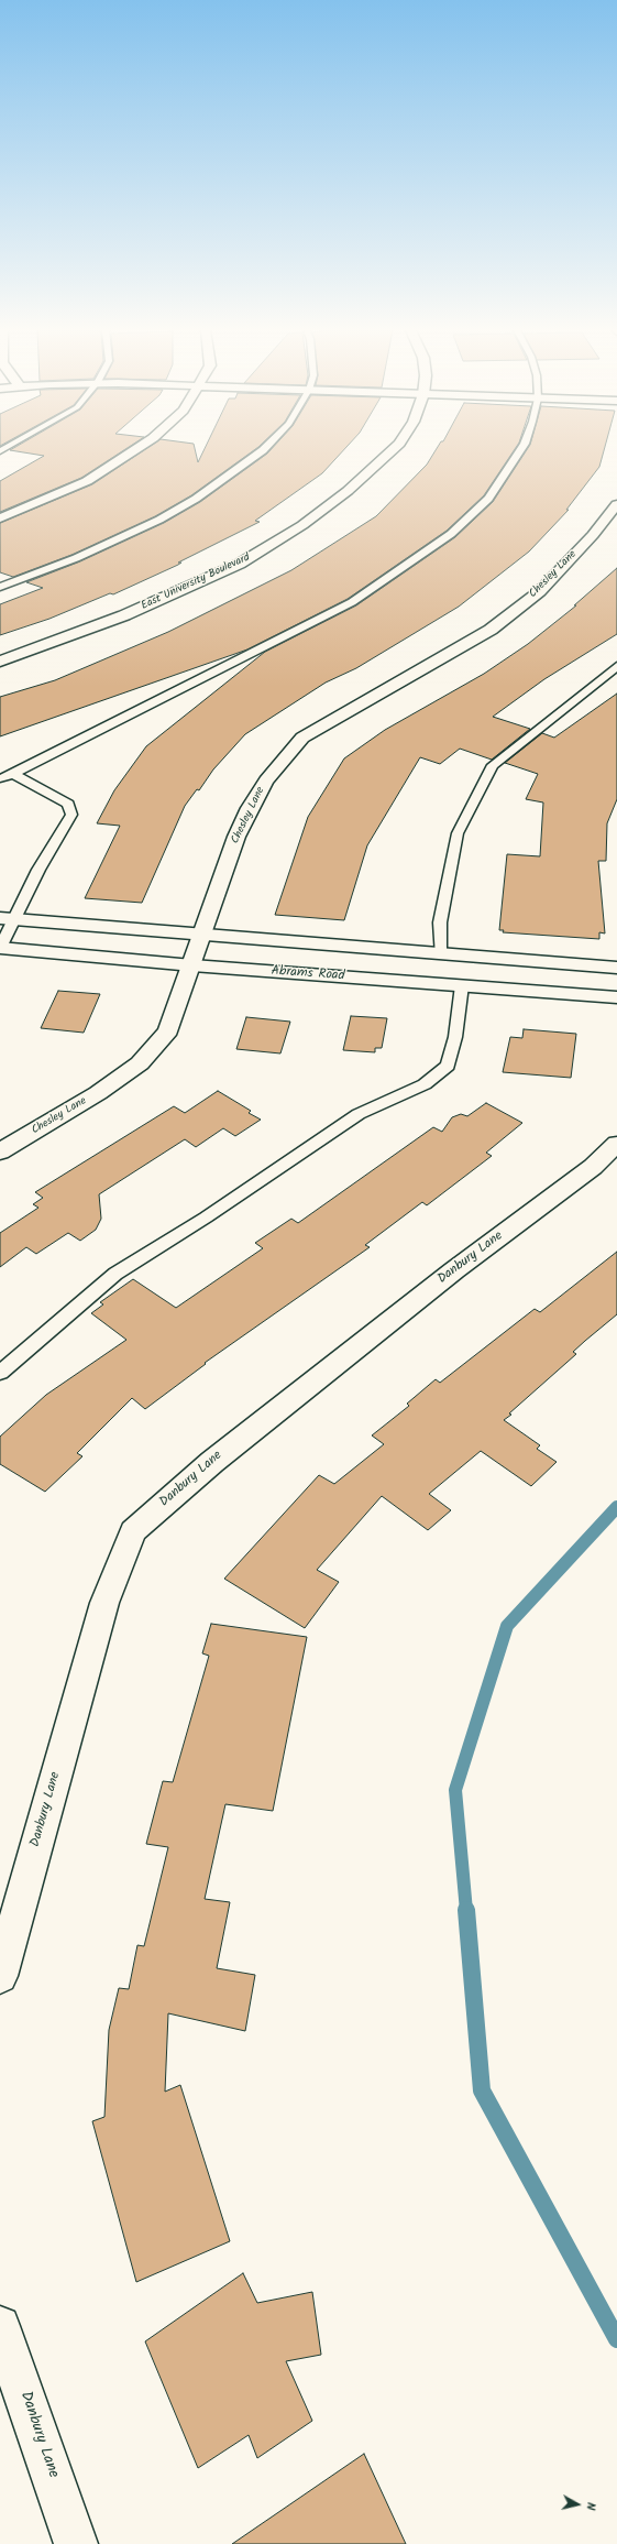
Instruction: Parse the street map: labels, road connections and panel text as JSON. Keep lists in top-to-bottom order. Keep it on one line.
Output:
{"streets":{"street":["Chesley Lane","East University Boulevard","Abrams Road","Danbury Lane"]},"crossings":[["Chesley Lane","Abrams Road"]],"north":"right"}
